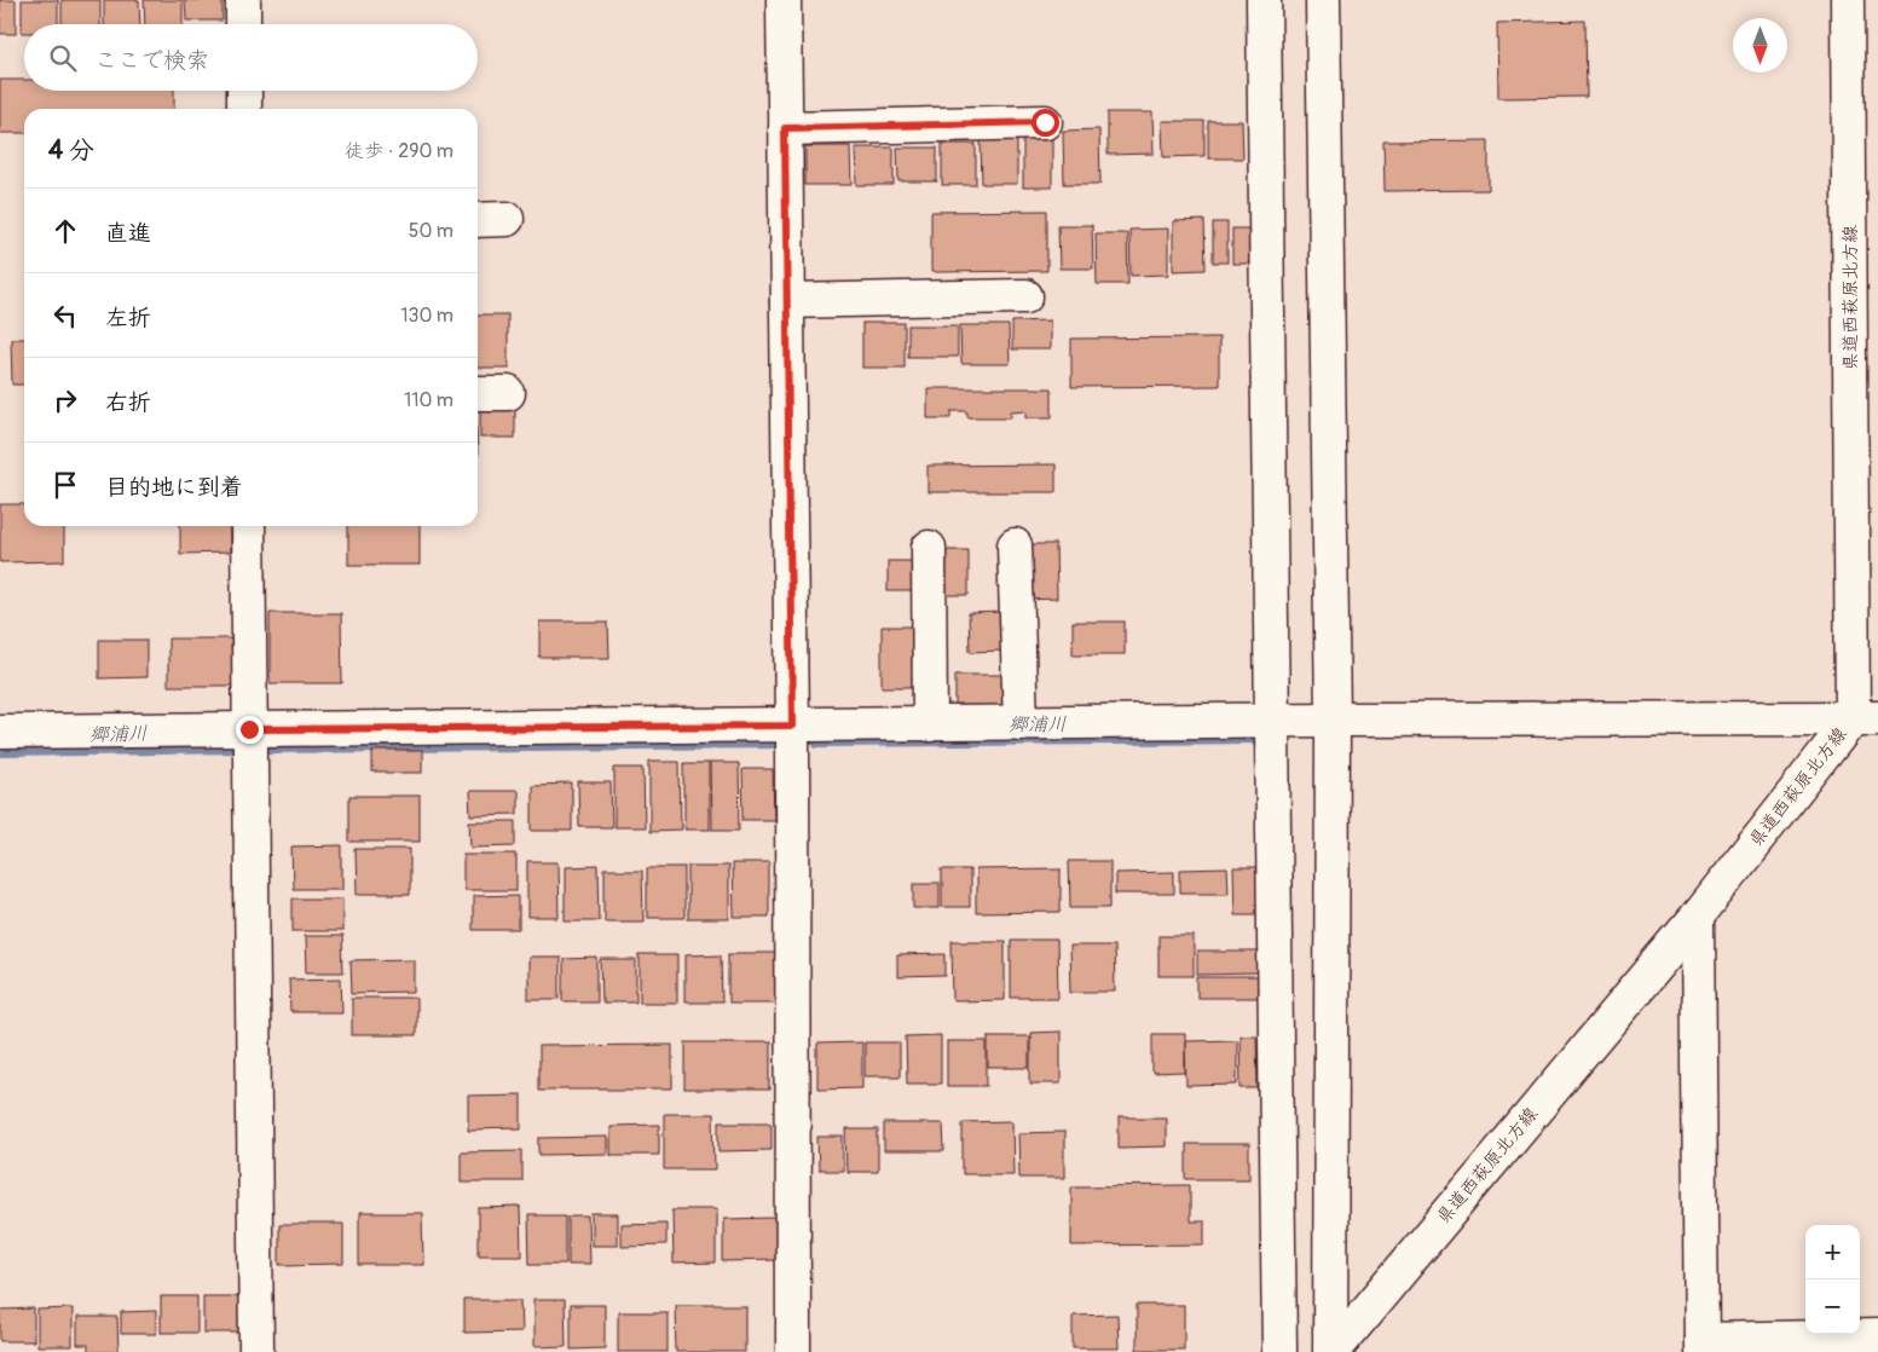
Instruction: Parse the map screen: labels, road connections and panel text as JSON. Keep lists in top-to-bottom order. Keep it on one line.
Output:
{"streets":{"street":["県道西萩原北方線"]},"water":["郷浦川"],"north":"bottom","page":{"search":"ここで検索","heading":["4 分","徒歩 · 290 m"],"list":[["直進","50 m"],["左折","130 m"],["右折","110 m"],"目的地に到着"],"map_buttons":["+","−"]}}
